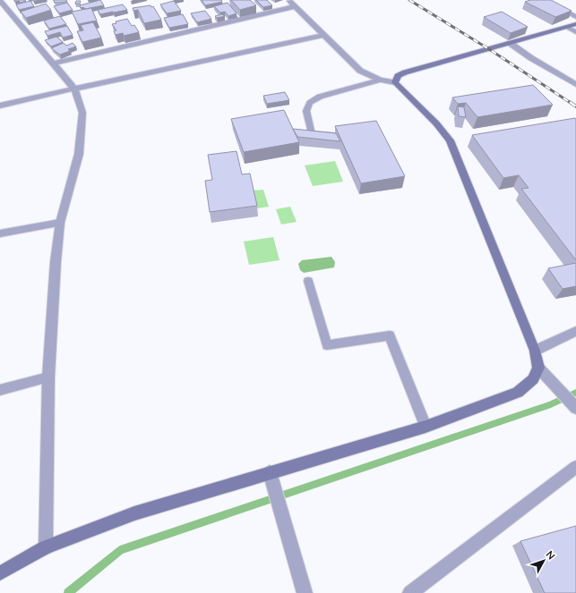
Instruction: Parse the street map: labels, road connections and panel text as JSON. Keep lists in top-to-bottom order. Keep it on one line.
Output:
{"north":"top right"}
